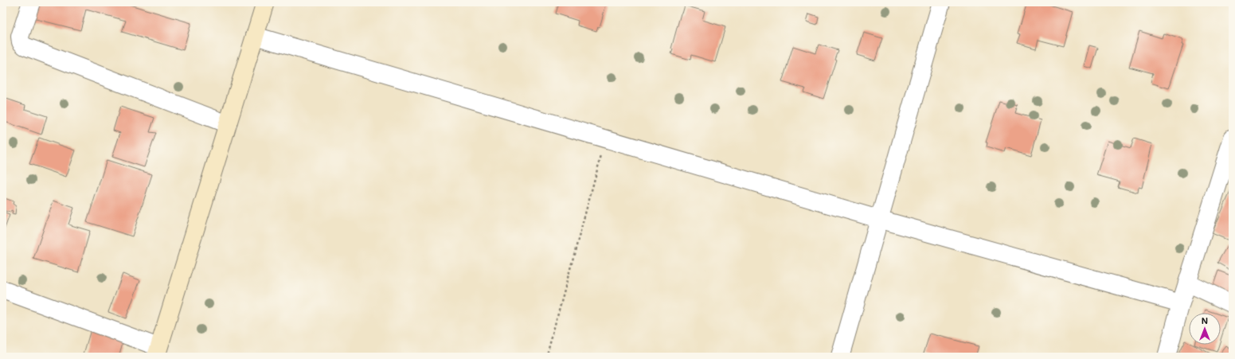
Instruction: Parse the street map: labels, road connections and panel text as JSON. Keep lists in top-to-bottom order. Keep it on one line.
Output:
{"north":"top"}
